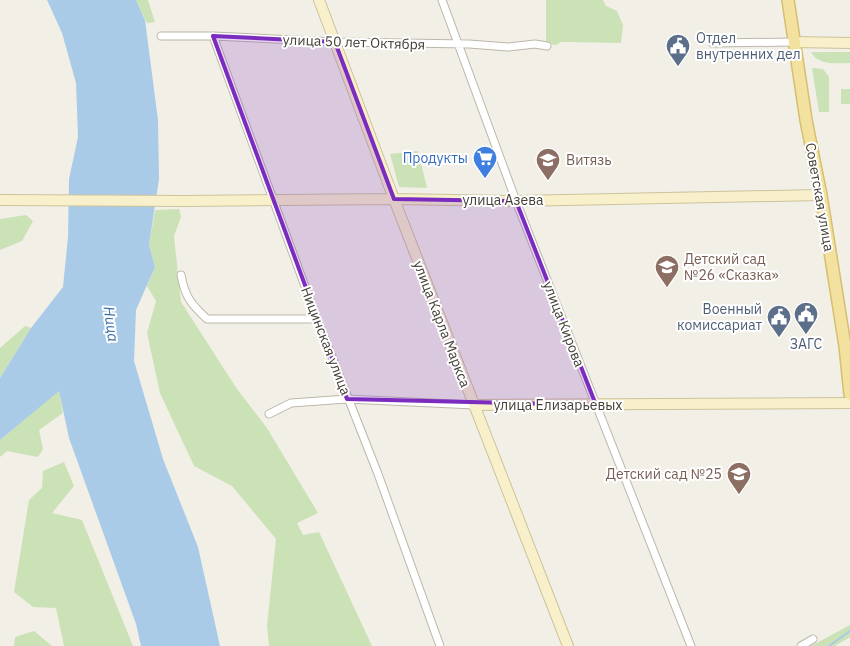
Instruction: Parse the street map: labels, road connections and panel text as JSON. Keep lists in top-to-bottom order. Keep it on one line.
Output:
{"streets":{"main road":["Советская улица"],"street":["улица 50 лет Октября","улица Азева","улица Карла Маркса","улица Кирова","Ницинская улица","улица Елизарьевых"]},"crossings":[["улица 50 лет Октября","улица Карла Маркса"],["улица 50 лет Октября","улица Кирова"],["улица 50 лет Октября","Ницинская улица"],["Советская улица","улица Азева"],["улица Азева","улица Карла Маркса"],["улица Азева","улица Кирова"],["улица Азева","Ницинская улица"],["улица Карла Маркса","улица Елизарьевых"],["улица Кирова","улица Елизарьевых"],["Ницинская улица","улица Елизарьевых"]],"water":["Ница"],"places":{"public building":["Отдел внутренних дел","ЗАГС","Военный комиссариат"],"supermarket":["Продукты"],"school or university":["Витязь","Детский сад №26 «Сказка»","Детский сад №25"]}}
